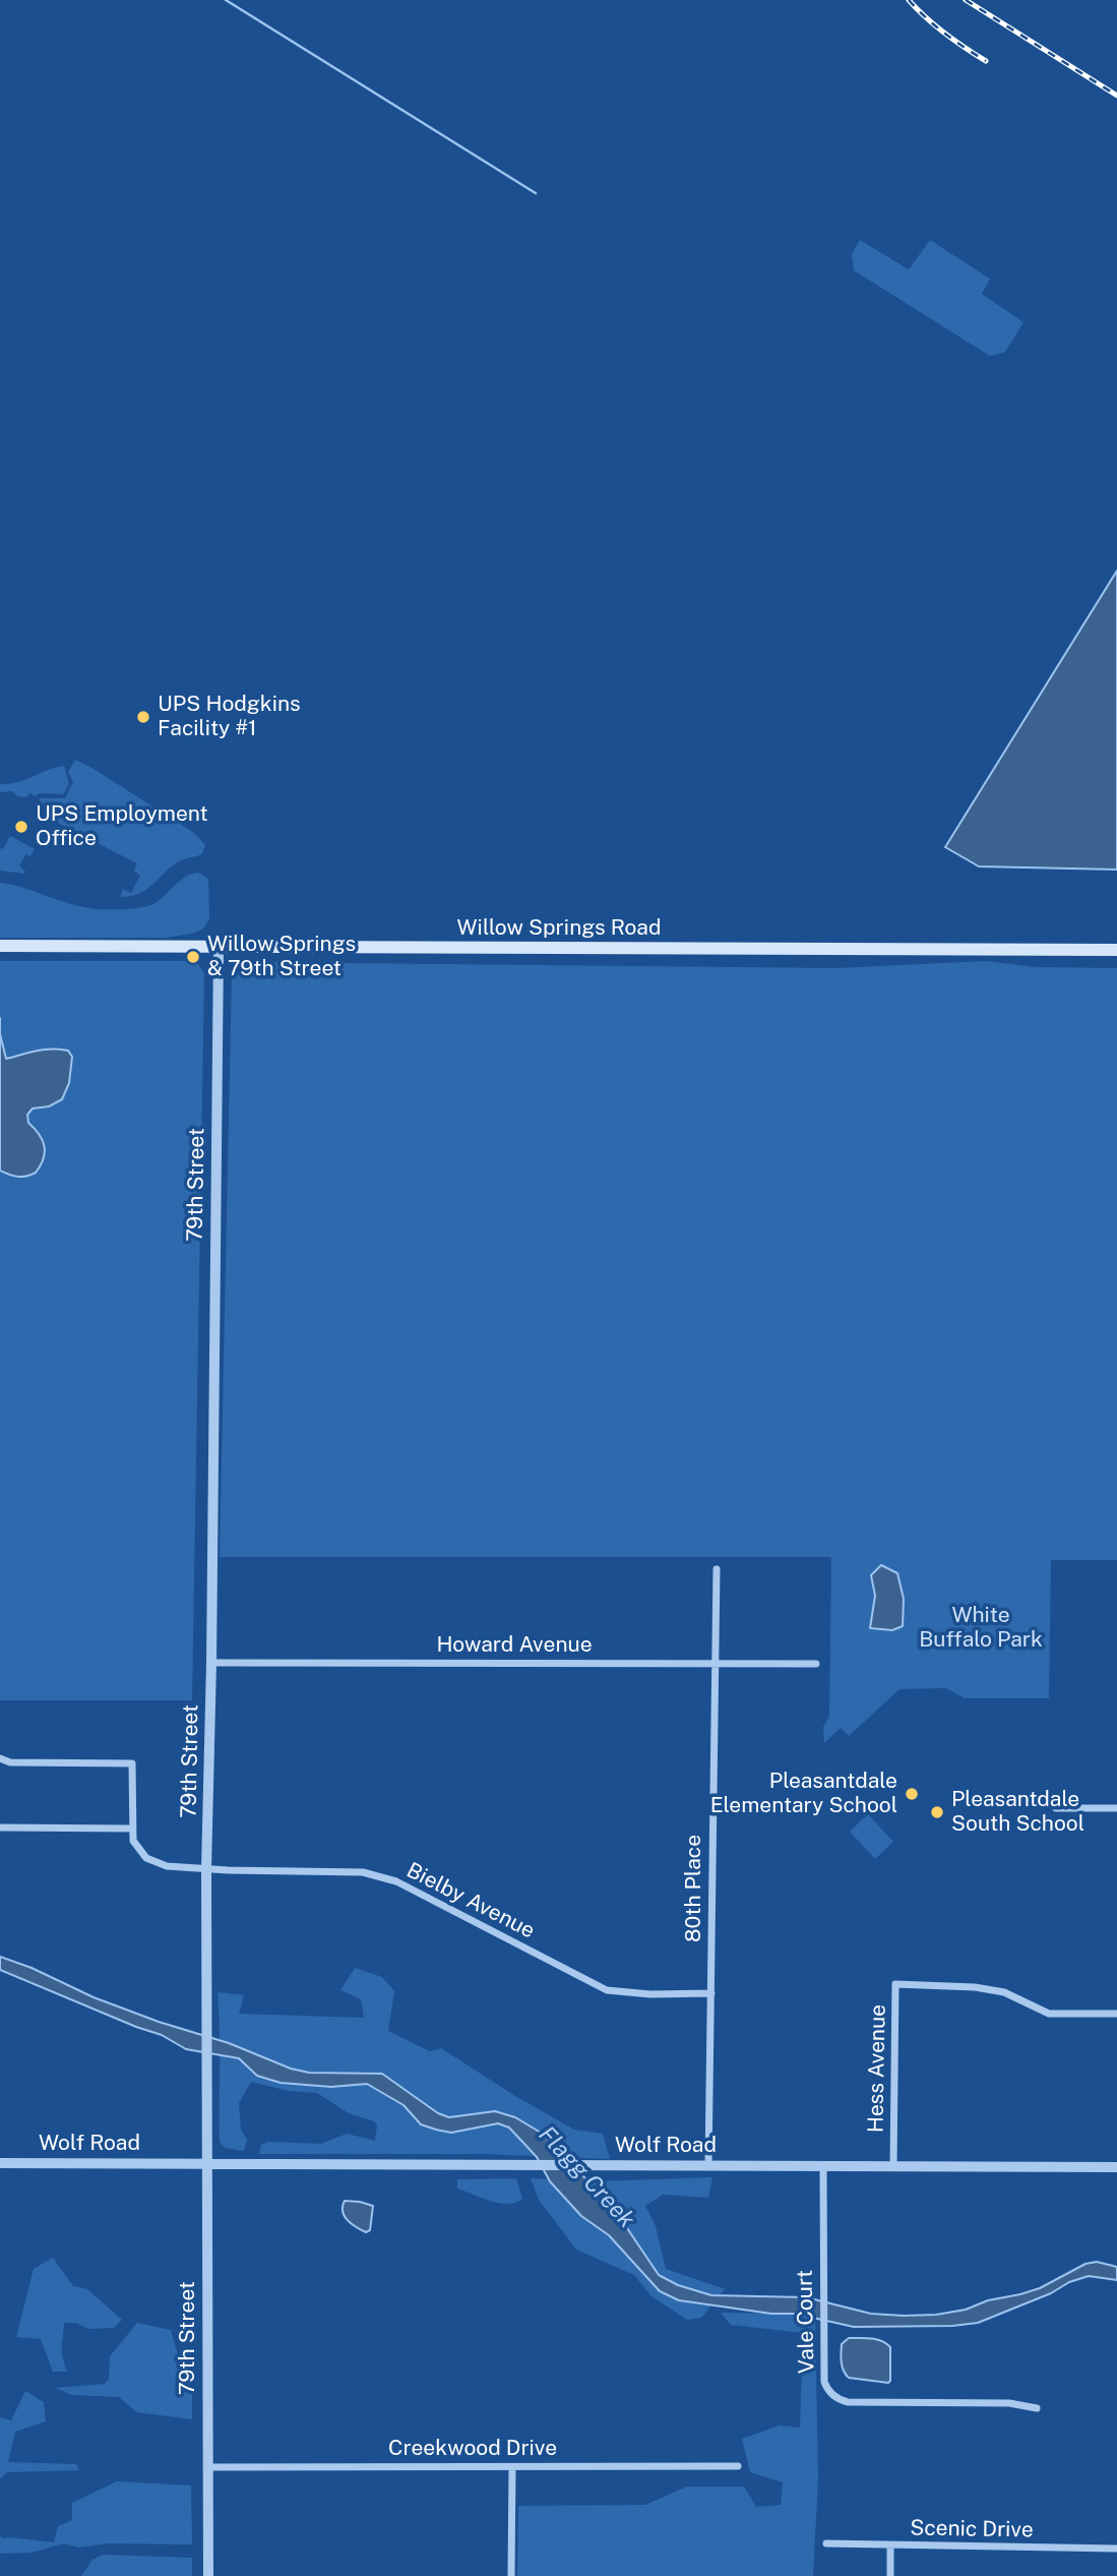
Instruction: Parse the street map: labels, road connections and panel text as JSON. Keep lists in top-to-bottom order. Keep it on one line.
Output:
{"streets":{"main road":["Willow Springs Road"],"street":["79th Street","Howard Avenue","80th Place","Bielby Avenue","Hess Avenue","Wolf Road","Vale Court","Creekwood Drive","Scenic Drive"]},"crossings":[["Willow Springs Road","79th Street"],["79th Street","Howard Avenue"],["79th Street","Bielby Avenue"],["79th Street","Wolf Road"],["79th Street","Creekwood Drive"],["Howard Avenue","80th Place"],["80th Place","Bielby Avenue"],["80th Place","Wolf Road"],["Hess Avenue","Wolf Road"],["Wolf Road","Vale Court"]],"water":["Flagg Creek"],"parks":["White Buffalo Park"],"places":["UPS Hodgkins Facility #1","UPS Employment Office","Willow Springs & 79th Street","Pleasantdale Elementary School","Pleasantdale South School"]}
